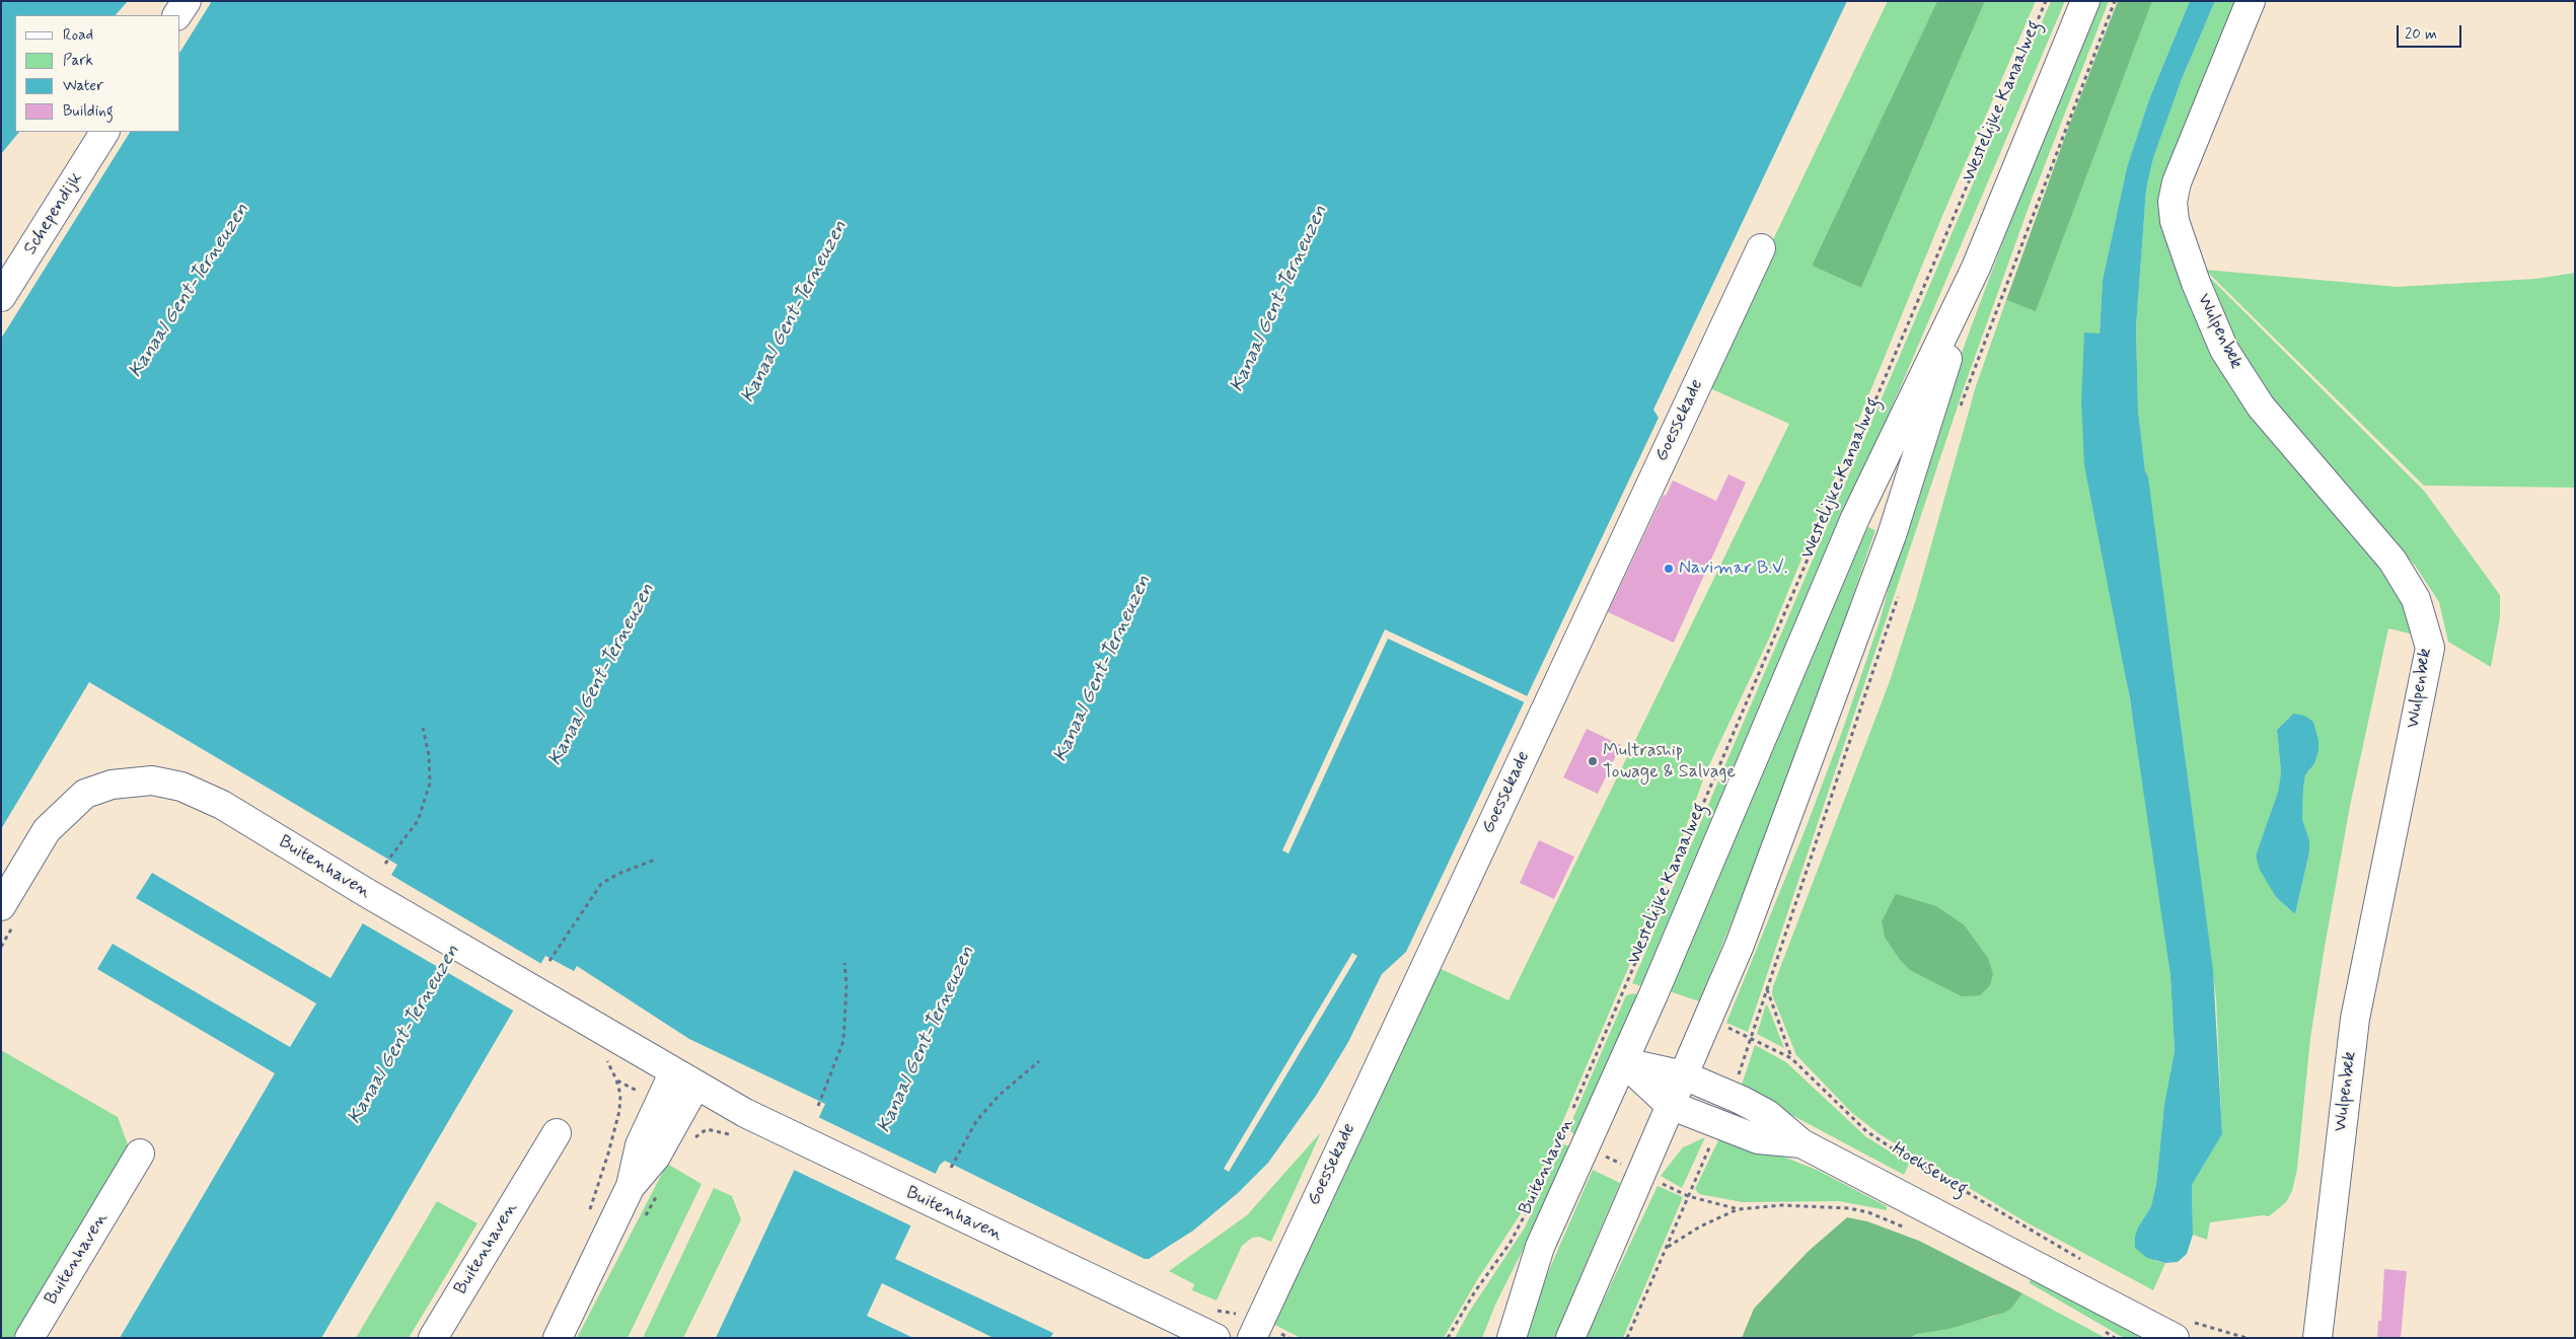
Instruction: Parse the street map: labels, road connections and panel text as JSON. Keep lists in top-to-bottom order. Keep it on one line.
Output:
{"streets":{"main road":["Westelijke Kanaalweg","Schependijk","Wulpenbek","Goessekade","Buitenhaven","Hoekseweg"]},"crossings":[["Westelijke Kanaalweg","Buitenhaven"],["Westelijke Kanaalweg","Hoekseweg"],["Buitenhaven","Hoekseweg"]],"water":["Kanaal Gent-Terneuzen"],"places":["Navimar B.V.","Multraship Towage & Salvage"],"legend":["Road","Park","Water","Building"],"scale_bar":"20 m"}
